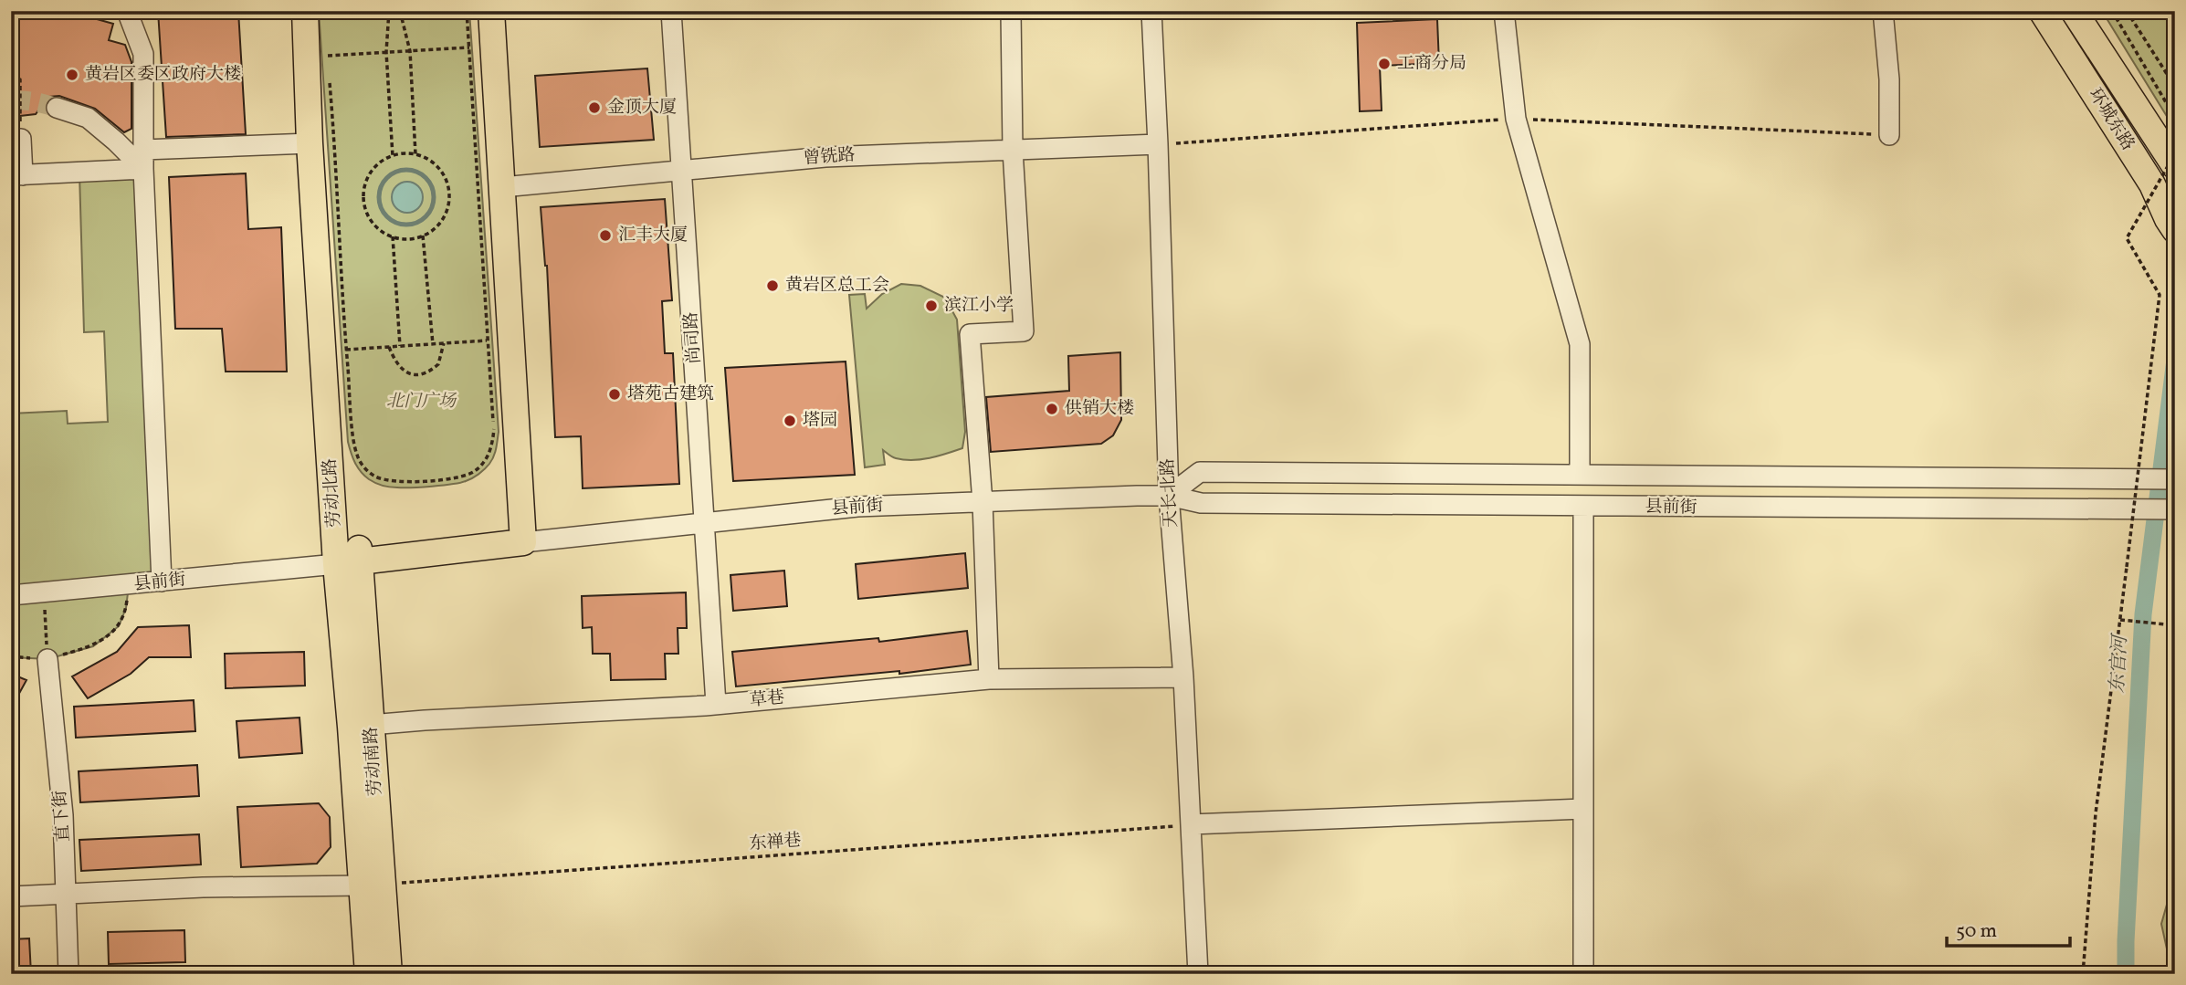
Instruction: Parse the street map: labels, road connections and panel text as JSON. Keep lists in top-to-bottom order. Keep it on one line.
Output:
{"streets":{"main road":["环城东路","劳动北路","县前街"],"street":["曾铣路","尚司路","天长北路","草巷","直下街"],"path":["东禅巷"]},"crossings":[["曾铣路","尚司路"],["曾铣路","天长北路"],["尚司路","县前街"],["尚司路","草巷"],["劳动北路","县前街"],["劳动北路","草巷"],["劳动北路","东禅巷"],["天长北路","县前街"],["天长北路","草巷"],["天长北路","东禅巷"]],"water":["东官河"],"parks":["北门广场"],"places":["工商分局","黄岩区委区政府大楼","金顶大厦","汇丰大厦","黄岩区总工会","滨江小学","塔苑古建筑","供销大楼","塔园"],"scale_bar":"50 m"}
